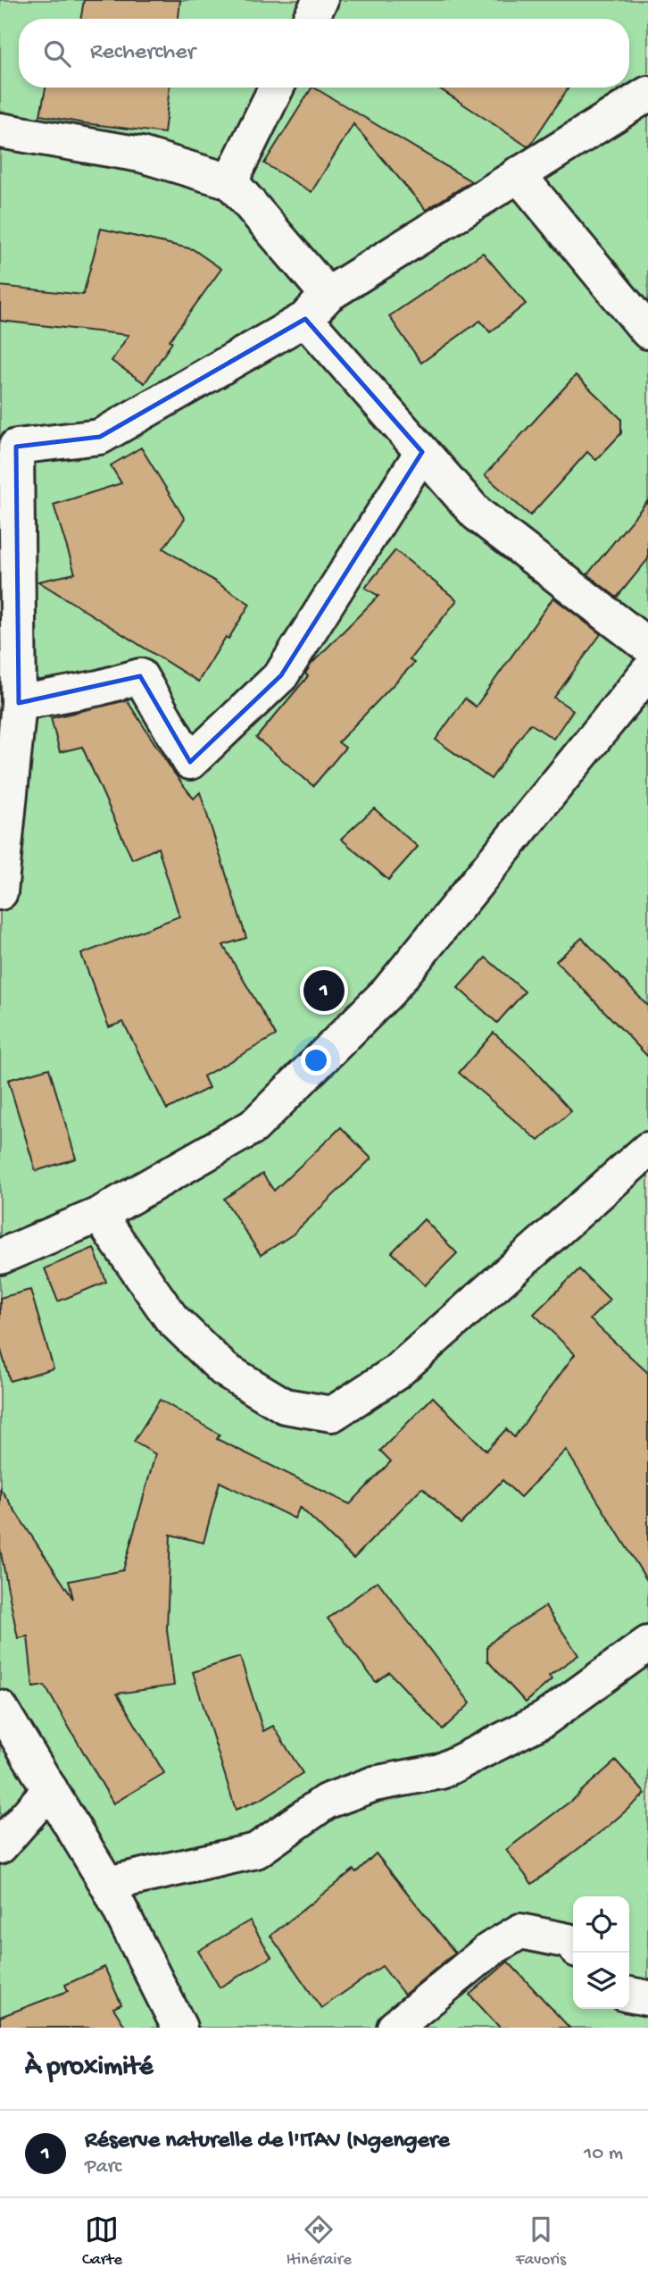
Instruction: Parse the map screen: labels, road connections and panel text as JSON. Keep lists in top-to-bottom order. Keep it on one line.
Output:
{"page":{"search":"Rechercher","pins":"1","heading":"À proximité","list":[{"mark":"1","name":"Réserve naturelle de l'ITAV (Ngengere","note":"Parc","value":"10 m"}],"nav":["Carte","Itinéraire","Favoris"]}}
